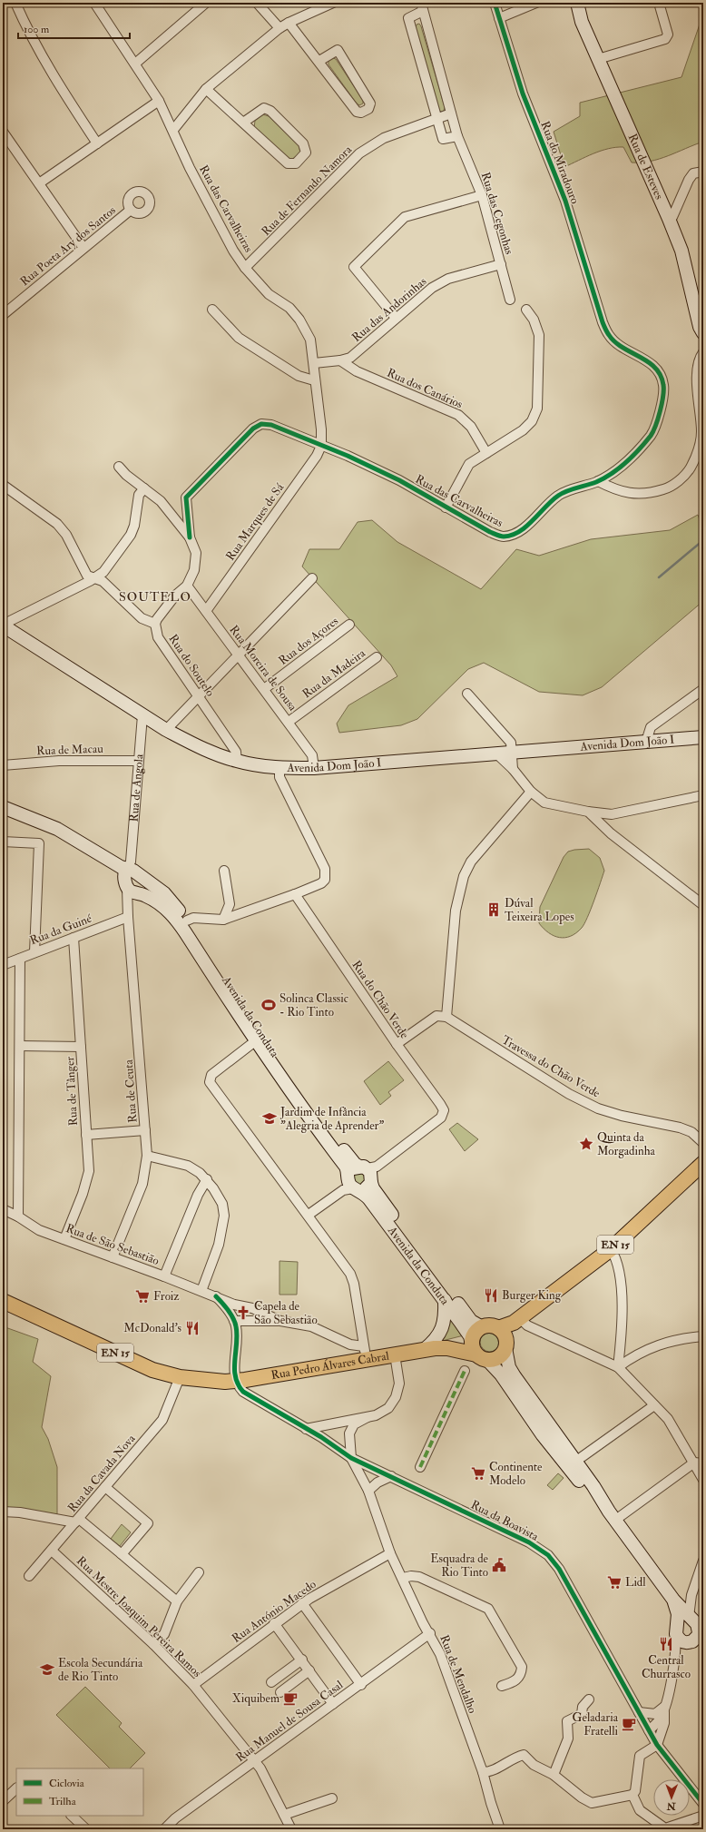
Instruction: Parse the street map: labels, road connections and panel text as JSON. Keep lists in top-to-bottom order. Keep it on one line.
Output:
{"streets":{"main road":["Rua de Esteves","Avenida Dom João I","Rua de Angola","Avenida da Conduta","EN 15","Rua Pedro Álvares Cabral"],"street":["Rua do Miradouro","Rua de Fernando Namora","Rua das Carvalheiras","Rua das Cegonhas","Rua Poeta Ary dos Santos","Rua das Andorinhas","Rua dos Canários","Rua Marques de Sá","Rua dos Açores","Rua do Soutelo","Rua Moreira de Sousa","Rua da Madeira","Rua de Macau","Rua da Guiné","Rua do Chão Verde","Travessa do Chão Verde","Rua de Tânger","Rua de Ceuta","Rua de São Sebastião","Rua da Cavada Nova","Rua da Boavista","Rua António Macedo","Rua Mestre Joaquim Pereira Ramos","Rua de Mendalho","Rua Manuel de Sousa Casal"]},"crossings":[["Rua do Miradouro","Rua das Carvalheiras"],["Rua de Fernando Namora","Rua das Carvalheiras"],["Rua de Fernando Namora","Rua das Cegonhas"],["Rua das Carvalheiras","Rua das Andorinhas"],["Rua das Carvalheiras","Rua Marques de Sá"],["Rua das Cegonhas","Rua das Andorinhas"],["Rua das Andorinhas","Rua dos Canários"],["Rua Marques de Sá","Rua Moreira de Sousa"],["Rua dos Açores","Rua Moreira de Sousa"],["Rua do Soutelo","Avenida Dom João I"],["Rua Moreira de Sousa","Rua da Madeira"],["Rua Moreira de Sousa","Avenida Dom João I"],["Avenida Dom João I","Rua de Angola"],["Rua de Macau","Rua de Angola"],["Rua de Angola","Rua da Guiné"],["Rua de Angola","Avenida da Conduta"],["Rua de Angola","Rua de Ceuta"],["Rua da Guiné","Rua de Tânger"],["Rua da Guiné","Rua de Ceuta"],["Rua do Chão Verde","Avenida da Conduta"],["Avenida da Conduta","EN 15"],["Avenida da Conduta","Rua Pedro Álvares Cabral"],["Rua de Tânger","Rua de São Sebastião"],["Rua de Ceuta","Rua de São Sebastião"],["Rua de São Sebastião","Rua Pedro Álvares Cabral"],["EN 15","Rua Pedro Álvares Cabral"],["EN 15","Rua da Cavada Nova"],["EN 15","Rua da Boavista"],["Rua Pedro Álvares Cabral","Rua da Boavista"],["Rua da Cavada Nova","Rua Mestre Joaquim Pereira Ramos"],["Rua da Boavista","Rua de Mendalho"],["Rua António Macedo","Rua Mestre Joaquim Pereira Ramos"],["Rua António Macedo","Rua de Mendalho"],["Rua Mestre Joaquim Pereira Ramos","Rua Manuel de Sousa Casal"],["Rua de Mendalho","Rua Manuel de Sousa Casal"]],"districts":["SOUTELO"],"places":{"building":["Dúval Teixeira Lopes"],"sports":["Solinca Classic - Rio Tinto"],"school or university":["Jardim de Infância \"Alegria de Aprender\"","Escola Secundária de Rio Tinto"],"place":["Quinta da Morgadinha"],"restaurant":["Burger King","McDonald's","Central Churrasco"],"supermarket":["Froiz","Continente Modelo","Lidl"],"church":["Capela de São Sebastião"],"public building":["Esquadra de Rio Tinto"],"cafe":["Xiquibem","Geladaria Fratelli"]},"legend":["Ciclovia","Trilha"],"scale_bar":"100 m","north":"bottom"}
